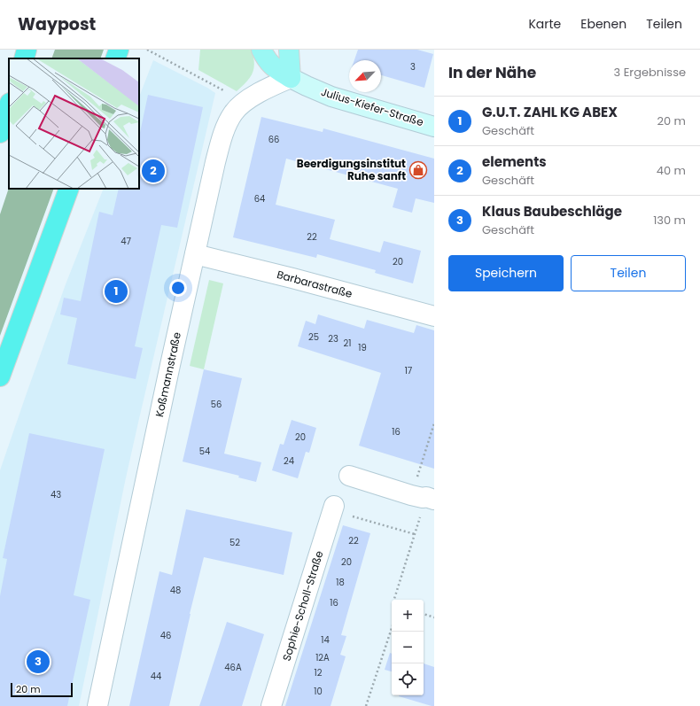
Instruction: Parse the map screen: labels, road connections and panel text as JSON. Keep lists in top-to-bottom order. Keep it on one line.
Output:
{"streets":{"main road":["Julius-Kiefer-Straße"],"street":["Barbarastraße","Koßmannstraße","Sophie-Scholl-Straße"]},"crossings":[["Julius-Kiefer-Straße","Koßmannstraße"],["Barbarastraße","Koßmannstraße"]],"places":{"shop":["Beerdigungsinstitut Ruhe sanft"]},"house_numbers":["3","66","64","22","47","20","25","23","21","19","17","56","16","20","54","24","43","22","52","20","18","48","16","46","14","12A","46A","12","44","10"],"scale_bar":"20 m","north":"bottom left","page":{"header":"Waypost","nav":["Karte","Ebenen","Teilen"],"heading":["In der Nähe","3 Ergebnisse"],"list":[{"mark":"1","name":"G.U.T. ZAHL KG ABEX","note":"Geschäft","value":"20 m"},{"mark":"2","name":"elements","note":"Geschäft","value":"40 m"},{"mark":"3","name":"Klaus Baubeschläge","note":"Geschäft","value":"130 m"}],"pins":["2","1","3"],"buttons":["Speichern","Teilen"],"map_buttons":["+","−"],"scale":"20 m"}}
